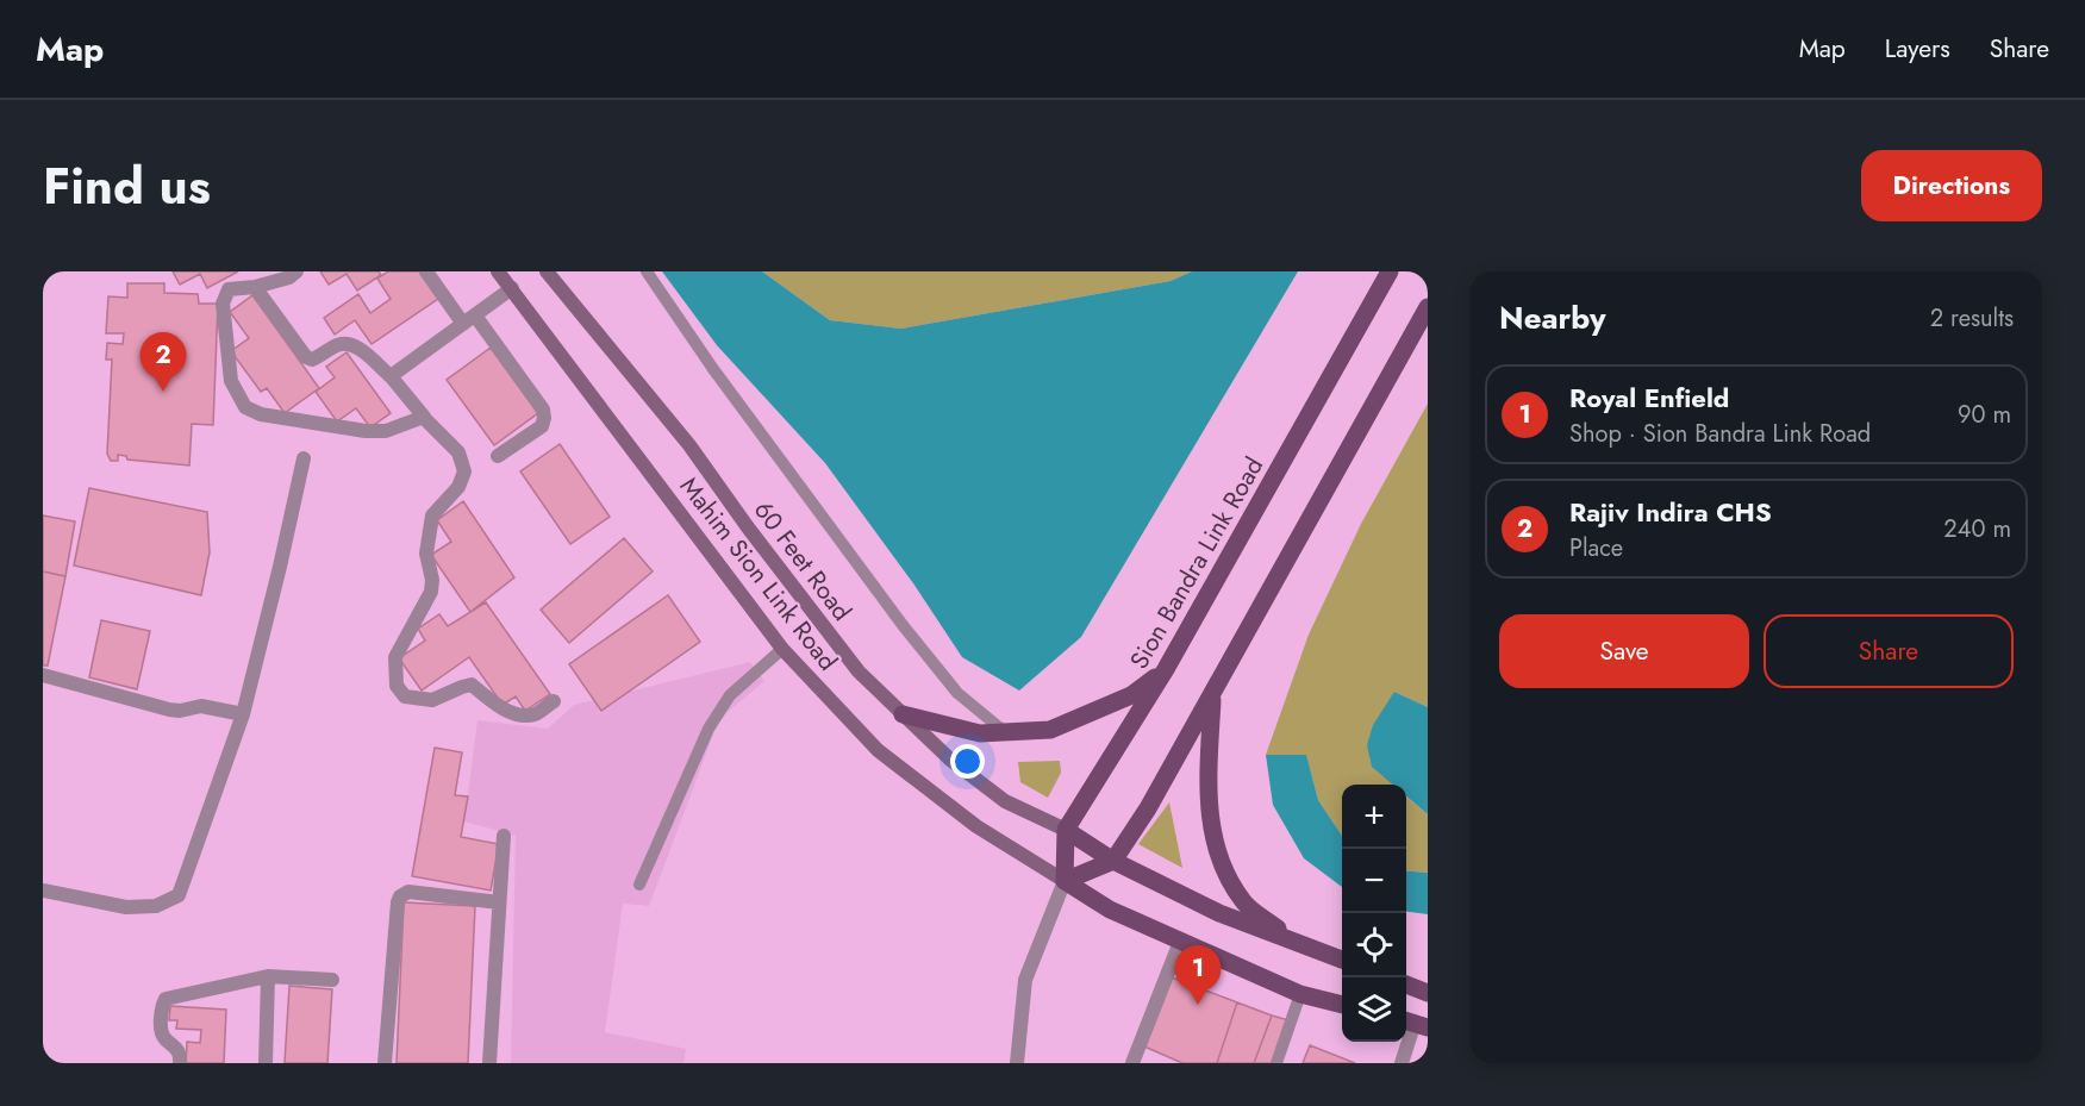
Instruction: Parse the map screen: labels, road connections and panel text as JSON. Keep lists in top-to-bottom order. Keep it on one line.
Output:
{"streets":{"main road":["60 Feet Road","Sion Bandra Link Road","Mahim Sion Link Road"]},"crossings":[["60 Feet Road","Sion Bandra Link Road"]],"page":{"header":"Map","nav":["Map","Layers","Share"],"title":"Find us","buttons":["Directions",["Save","Share"]],"heading":["Nearby","2 results"],"pins":["2","1"],"list":[{"mark":"1","name":"Royal Enfield","note":"Shop · Sion Bandra Link Road","value":"90 m"},{"mark":"2","name":"Rajiv Indira CHS","note":"Place","value":"240 m"}],"map_buttons":["+","−"]}}
